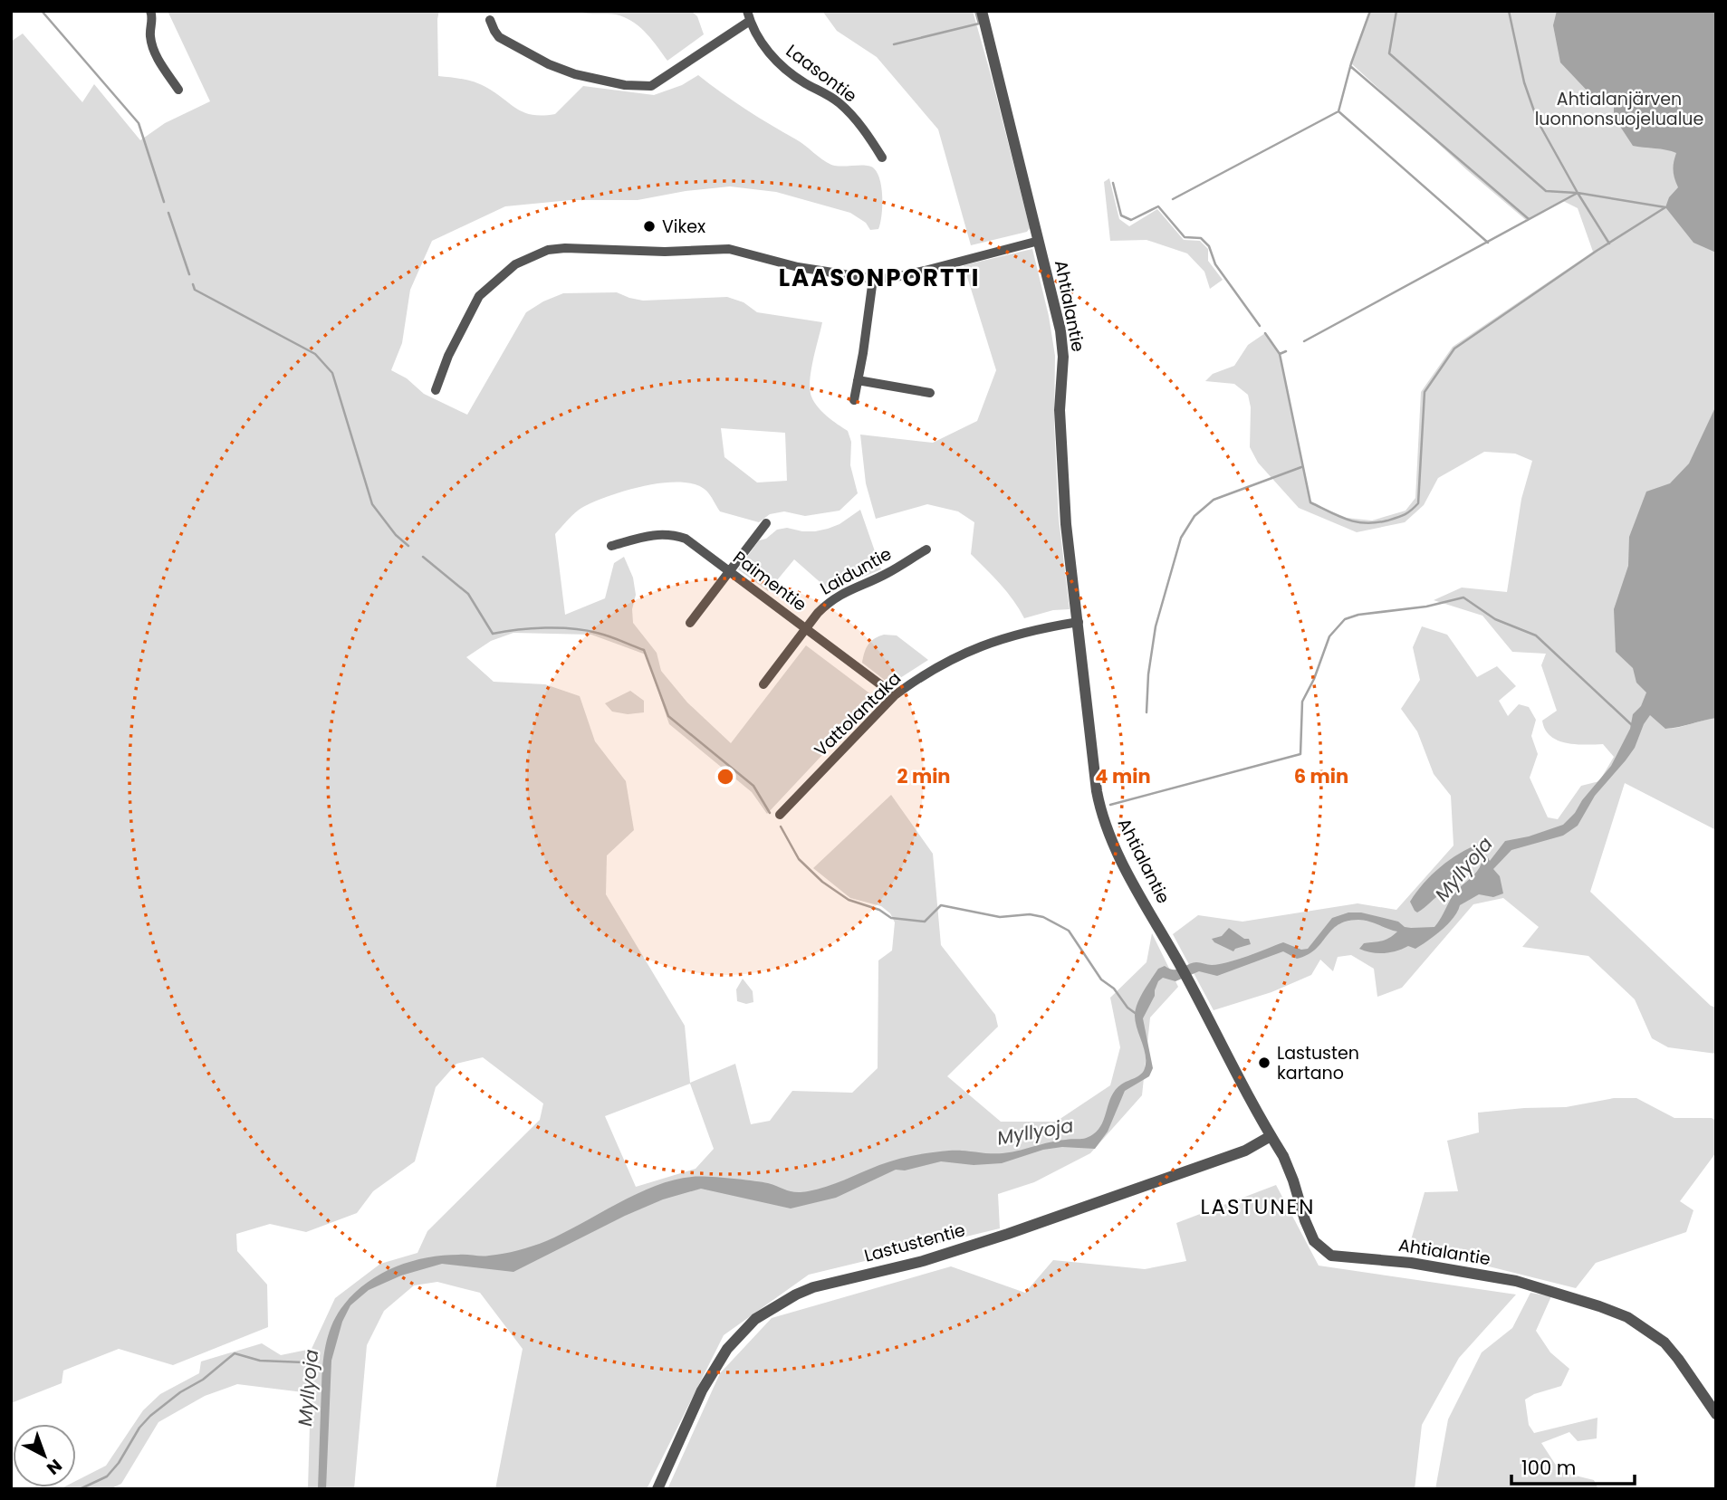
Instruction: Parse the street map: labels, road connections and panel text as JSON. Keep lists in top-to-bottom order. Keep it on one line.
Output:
{"streets":{"street":["Laasontie","Ahtialantie","Laiduntie","Paimentie","Vattolantaka","Lastustentie"]},"crossings":[["Ahtialantie","Vattolantaka"],["Ahtialantie","Lastustentie"],["Laiduntie","Paimentie"],["Paimentie","Vattolantaka"]],"districts":["LAASONPORTTI","LASTUNEN"],"water":["Myllyoja"],"parks":["Ahtialanjärven luonnonsuojelualue"],"places":["Vikex","Lastusten kartano"],"scale_bar":"100 m","north":"bottom right","rings":["2 min","4 min","6 min"]}
